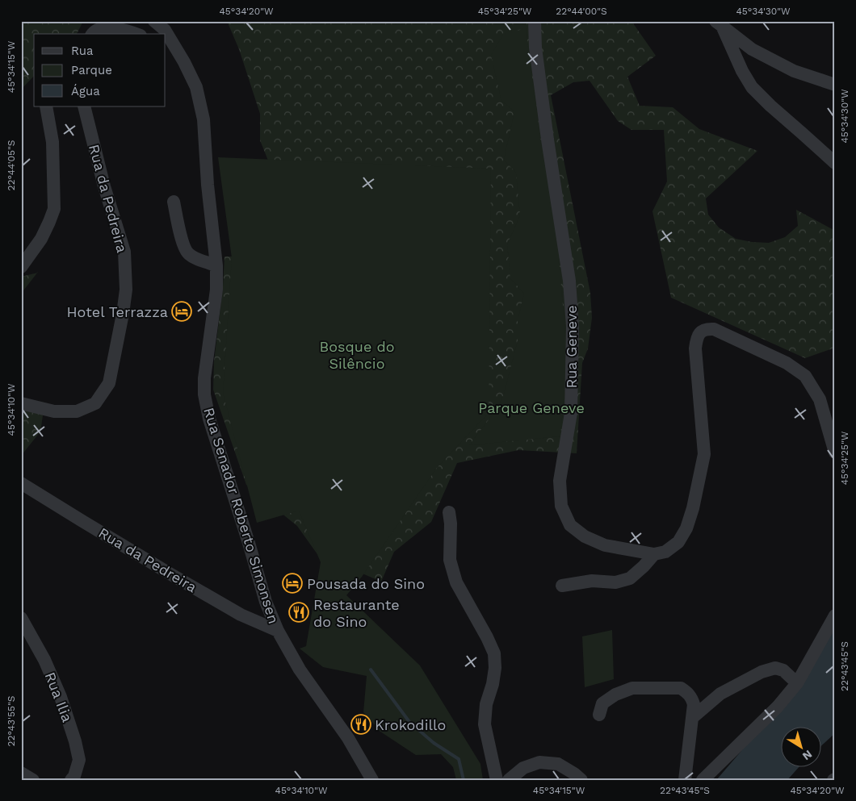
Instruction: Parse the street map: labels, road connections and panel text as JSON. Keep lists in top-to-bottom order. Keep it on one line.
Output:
{"streets":{"street":["Rua da Pedreira","Rua Geneve","Rua Senador Roberto Simonsen","Rua Ilia"]},"crossings":[["Rua da Pedreira","Rua Senador Roberto Simonsen"]],"parks":["Bosque do Silêncio","Parque Geneve"],"places":{"hotel":["Hotel Terrazza","Pousada do Sino"],"restaurant":["Restaurante do Sino","Krokodillo"]},"legend":["Rua","Parque","Água"],"north":"bottom right","coordinates":["45°34'20\"W","45°34'25\"W","22°44'00\"S","45°34'30\"W","45°34'15\"W","22°44'05\"S","45°34'10\"W","22°43'45\"S","22°43'55\"S"]}
